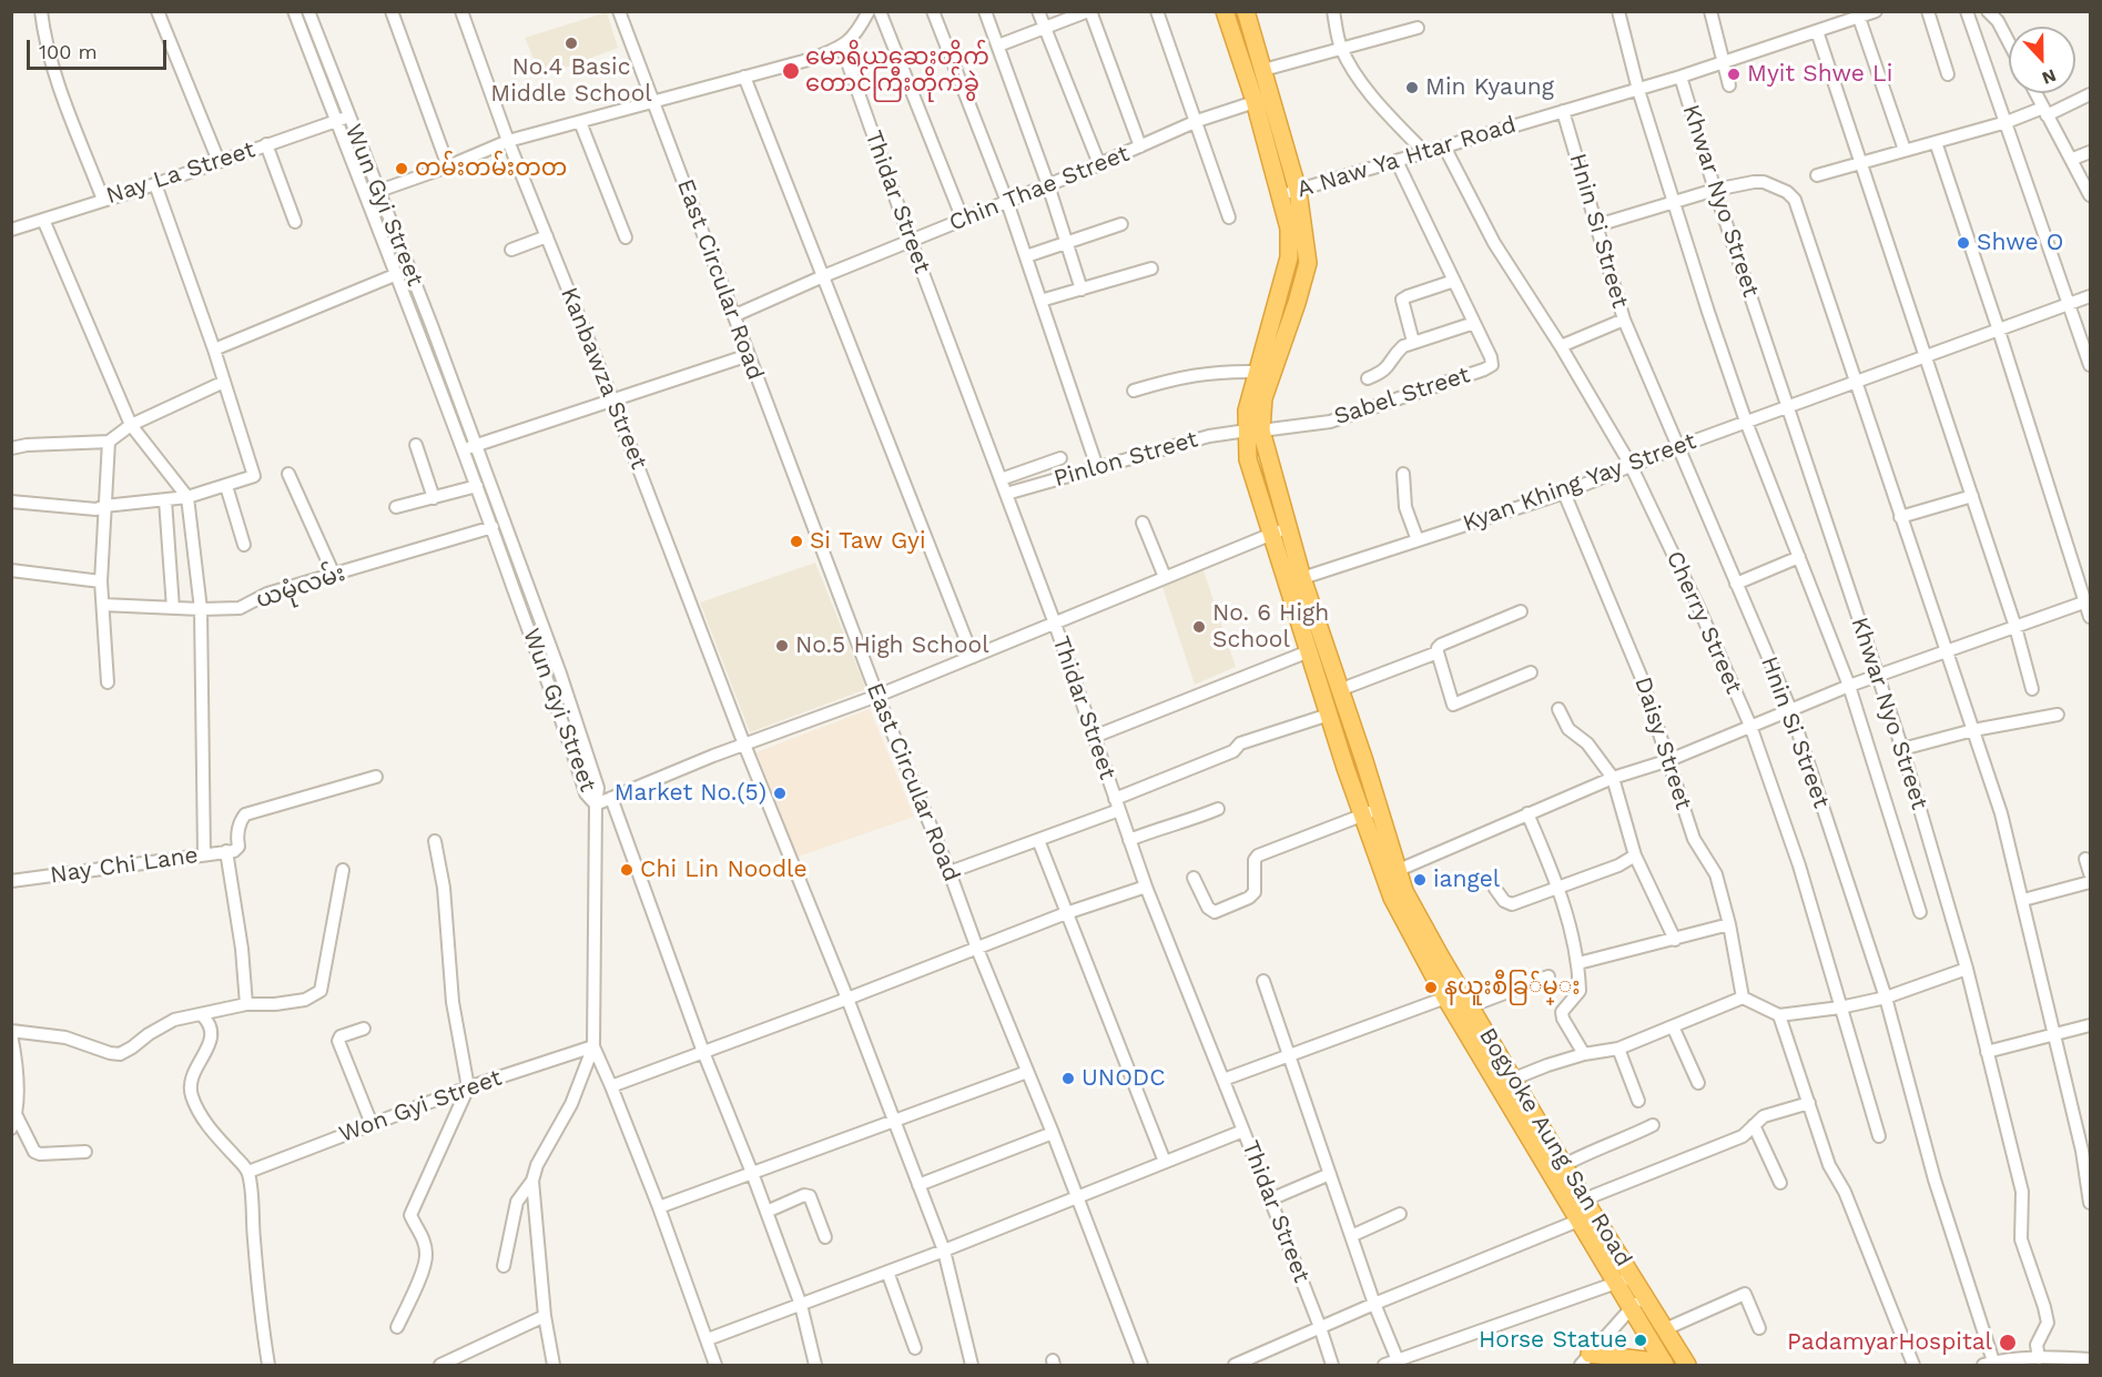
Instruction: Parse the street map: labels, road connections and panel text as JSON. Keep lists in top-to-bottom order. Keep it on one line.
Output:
{"streets":{"highway":["Bogyoke Aung San Road"],"street":["A Naw Ya Htar Road","Nay La Street","Chin Thae Street","Khwar Nyo Street","Thidar Street","Wun Gyi Street","Hnin Si Street","East Circular Road","Kanbawza Street","Sabel Street","Pinlon Street","Kyan Khing Yay Street","ယမုံလမ်း","Cherry Street","Daisy Street","Nay Chi Lane","Won Gyi Street"]},"crossings":[["A Naw Ya Htar Road","Khwar Nyo Street"],["A Naw Ya Htar Road","Hnin Si Street"],["A Naw Ya Htar Road","Sabel Street"],["A Naw Ya Htar Road","Cherry Street"],["A Naw Ya Htar Road","Bogyoke Aung San Road"],["Nay La Street","Wun Gyi Street"],["Chin Thae Street","Thidar Street"],["Chin Thae Street","East Circular Road"],["Chin Thae Street","Bogyoke Aung San Road"],["Khwar Nyo Street","Kyan Khing Yay Street"],["Thidar Street","Pinlon Street"],["Wun Gyi Street","ယမုံလမ်း"],["Hnin Si Street","Kyan Khing Yay Street"],["Sabel Street","Pinlon Street"],["Sabel Street","Bogyoke Aung San Road"],["Pinlon Street","Bogyoke Aung San Road"],["Kyan Khing Yay Street","Cherry Street"],["Kyan Khing Yay Street","Daisy Street"],["Kyan Khing Yay Street","Bogyoke Aung San Road"]],"places":["No.4 Basic Middle School","မောရိယဆေးတိုက် တောင်ကြီးတိုက်ခွဲ","Myit Shwe Li","Min Kyaung","တမ်းတမ်းတတ","Shwe O","Si Taw Gyi","No. 6 High School","No.5 High School","Market No.(5)","Chi Lin Noodle","iangel","နယူးစီခြ်မ္း","UNODC","Horse Statue","PadamyarHospital"],"scale_bar":"100 m","north":"bottom"}
